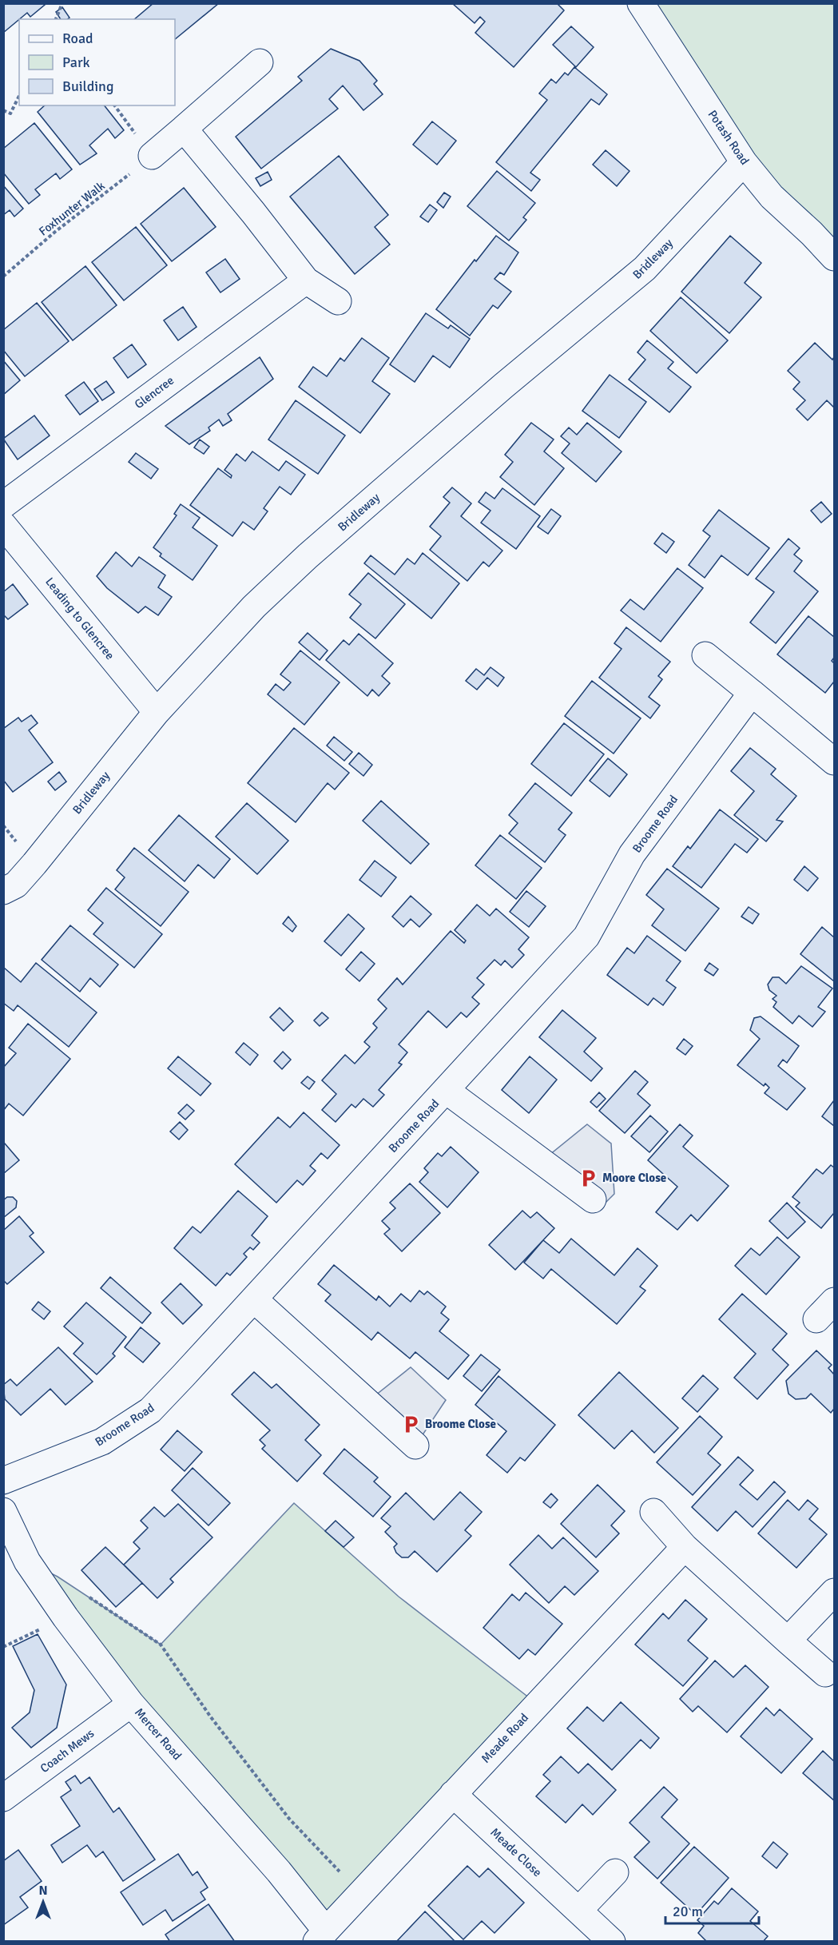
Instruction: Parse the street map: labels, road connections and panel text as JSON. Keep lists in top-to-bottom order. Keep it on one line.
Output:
{"streets":{"street":["Potash Road","Bridleway","Glencree","Leading to Glencree","Broome Road","Mercer Road","Meade Road","Coach Mews","Meade Close"],"path":["Foxhunter Walk"]},"crossings":[["Potash Road","Bridleway"],["Bridleway","Leading to Glencree"],["Mercer Road","Meade Road"],["Mercer Road","Coach Mews"],["Meade Road","Meade Close"]],"places":{"parking":["Moore Close","Broome Close"]},"legend":["Road","Park","Building"],"scale_bar":"20 m","north":"top"}
